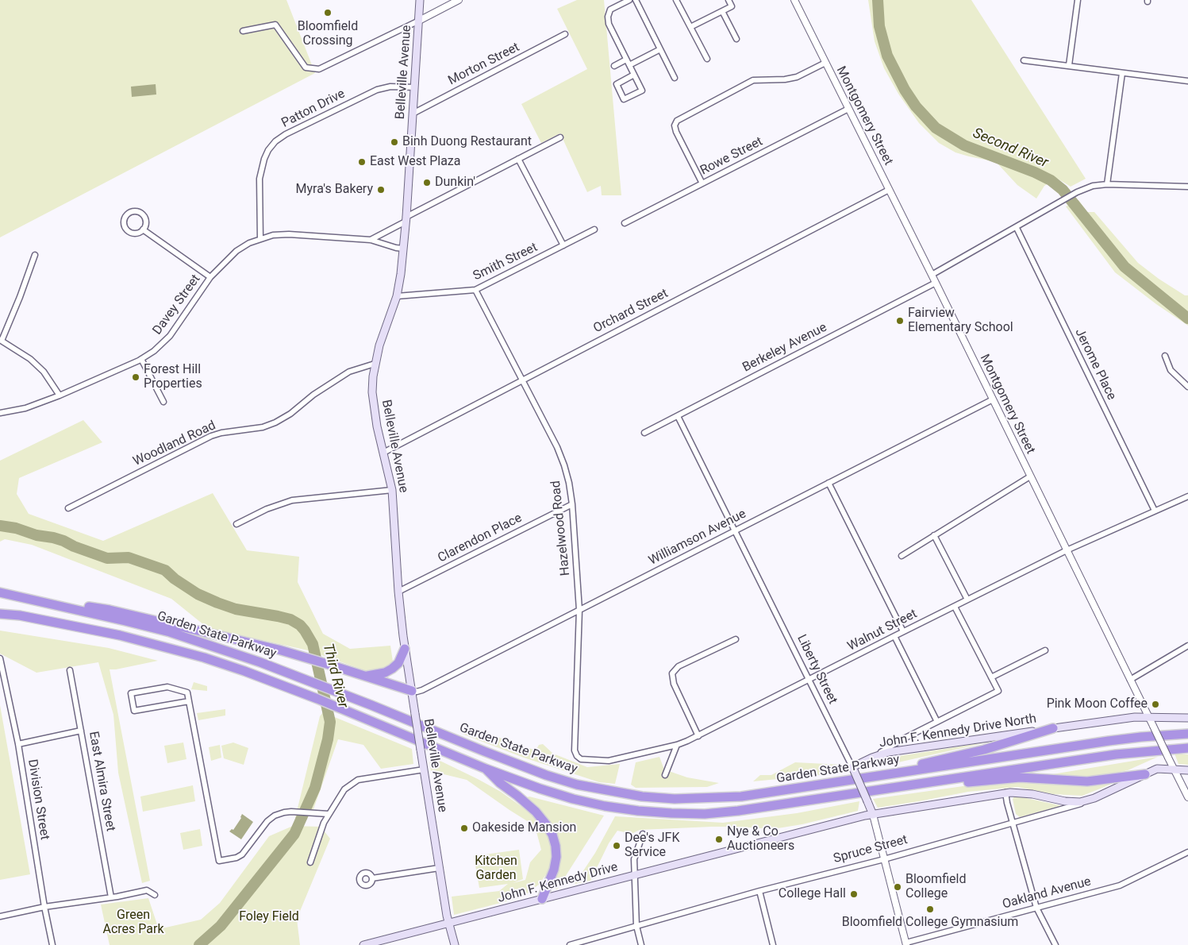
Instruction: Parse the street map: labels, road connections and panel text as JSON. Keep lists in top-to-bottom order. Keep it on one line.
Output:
{"streets":{"highway":["Garden State Parkway"],"main road":["Belleville Avenue","Liberty Street","John F. Kennedy Drive North","Spruce Street","John F. Kennedy Drive"],"street":["Morton Street","Patton Drive","Montgomery Street","Rowe Street","Smith Street","Davey Street","Orchard Street","Berkeley Avenue","Jerome Place","Woodland Road","Hazelwood Road","Williamson Avenue","Clarendon Place","Walnut Street","East Almira Street","Division Street","Oakland Avenue"]},"crossings":[["Morton Street","Belleville Avenue"],["Belleville Avenue","Patton Drive"],["Belleville Avenue","Smith Street"],["Belleville Avenue","Davey Street"],["Belleville Avenue","Orchard Street"],["Belleville Avenue","Woodland Road"],["Belleville Avenue","Williamson Avenue"],["Belleville Avenue","Clarendon Place"],["Belleville Avenue","John F. Kennedy Drive"],["Patton Drive","Davey Street"],["Montgomery Street","Rowe Street"],["Montgomery Street","Orchard Street"],["Montgomery Street","Berkeley Avenue"],["Montgomery Street","Williamson Avenue"],["Montgomery Street","Walnut Street"],["Montgomery Street","John F. Kennedy Drive North"],["Montgomery Street","Spruce Street"],["Smith Street","Hazelwood Road"],["Orchard Street","Hazelwood Road"],["Berkeley Avenue","Liberty Street"],["Jerome Place","Walnut Street"],["Hazelwood Road","Williamson Avenue"],["Hazelwood Road","Clarendon Place"],["Hazelwood Road","Walnut Street"],["Williamson Avenue","Liberty Street"],["Walnut Street","Liberty Street"],["Liberty Street","John F. Kennedy Drive North"],["Liberty Street","Spruce Street"],["Liberty Street","John F. Kennedy Drive"],["Liberty Street","Oakland Avenue"],["Spruce Street","John F. Kennedy Drive"]],"water":["Second River","Third River"],"parks":["Kitchen Garden","Green Acres Park","Foley Field"],"places":["Bloomfield Crossing","Binh Duong Restaurant","East West Plaza","Dunkin'","Myra's Bakery","Fairview Elementary School","Forest Hill Properties","Pink Moon Coffee","Oakeside Mansion","Nye & Co Auctioneers","Dee's JFK Service","Bloomfield College","College Hall","Bloomfield College Gymnasium"]}
